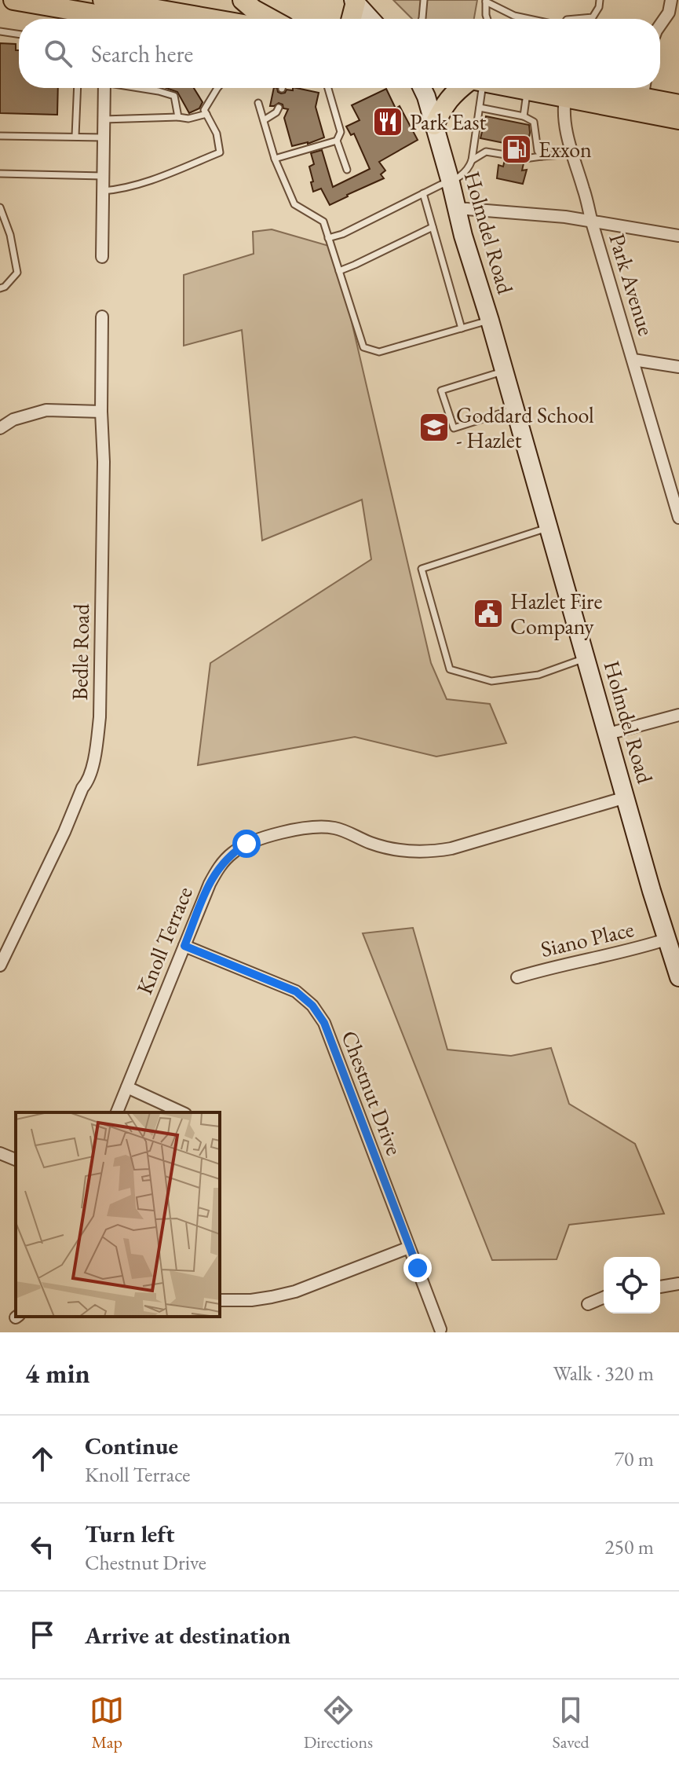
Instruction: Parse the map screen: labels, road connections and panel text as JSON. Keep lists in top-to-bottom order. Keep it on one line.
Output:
{"streets":{"main road":["Holmdel Road"],"street":["Park Avenue","Bedle Road","Siano Place","Knoll Terrace","Chestnut Drive"]},"crossings":[["Holmdel Road","Siano Place"],["Holmdel Road","Knoll Terrace"],["Knoll Terrace","Chestnut Drive"]],"places":{"restaurant":["Park East"],"fuel station":["Exxon"],"school or university":["Goddard School - Hazlet"],"public building":["Hazlet Fire Company"]},"page":{"search":"Search here","heading":["4 min","Walk · 320 m"],"list":[["Continue","Knoll Terrace","70 m"],["Turn left","Chestnut Drive","250 m"],"Arrive at destination"],"nav":["Map","Directions","Saved"]}}
